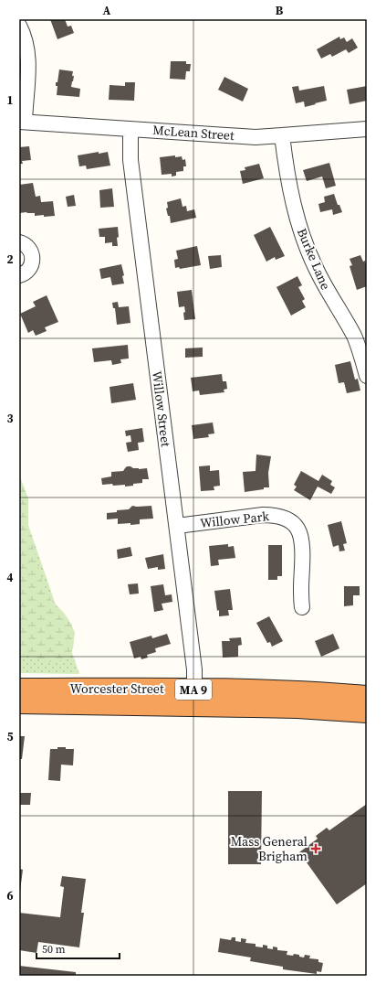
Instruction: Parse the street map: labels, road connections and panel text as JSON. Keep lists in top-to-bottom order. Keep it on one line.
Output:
{"streets":{"highway":["Worcester Street","MA 9"],"street":["McLean Street","Burke Lane","Willow Street","Willow Park"]},"crossings":[["McLean Street","Burke Lane"],["McLean Street","Willow Street"],["Willow Street","Willow Park"],["Willow Street","Worcester Street"]],"places":{"health":["Mass General Brigham"]},"scale_bar":"50 m","grid":{"columns":["A","B"],"rows":["1","2","3","4","5","6"]}}
